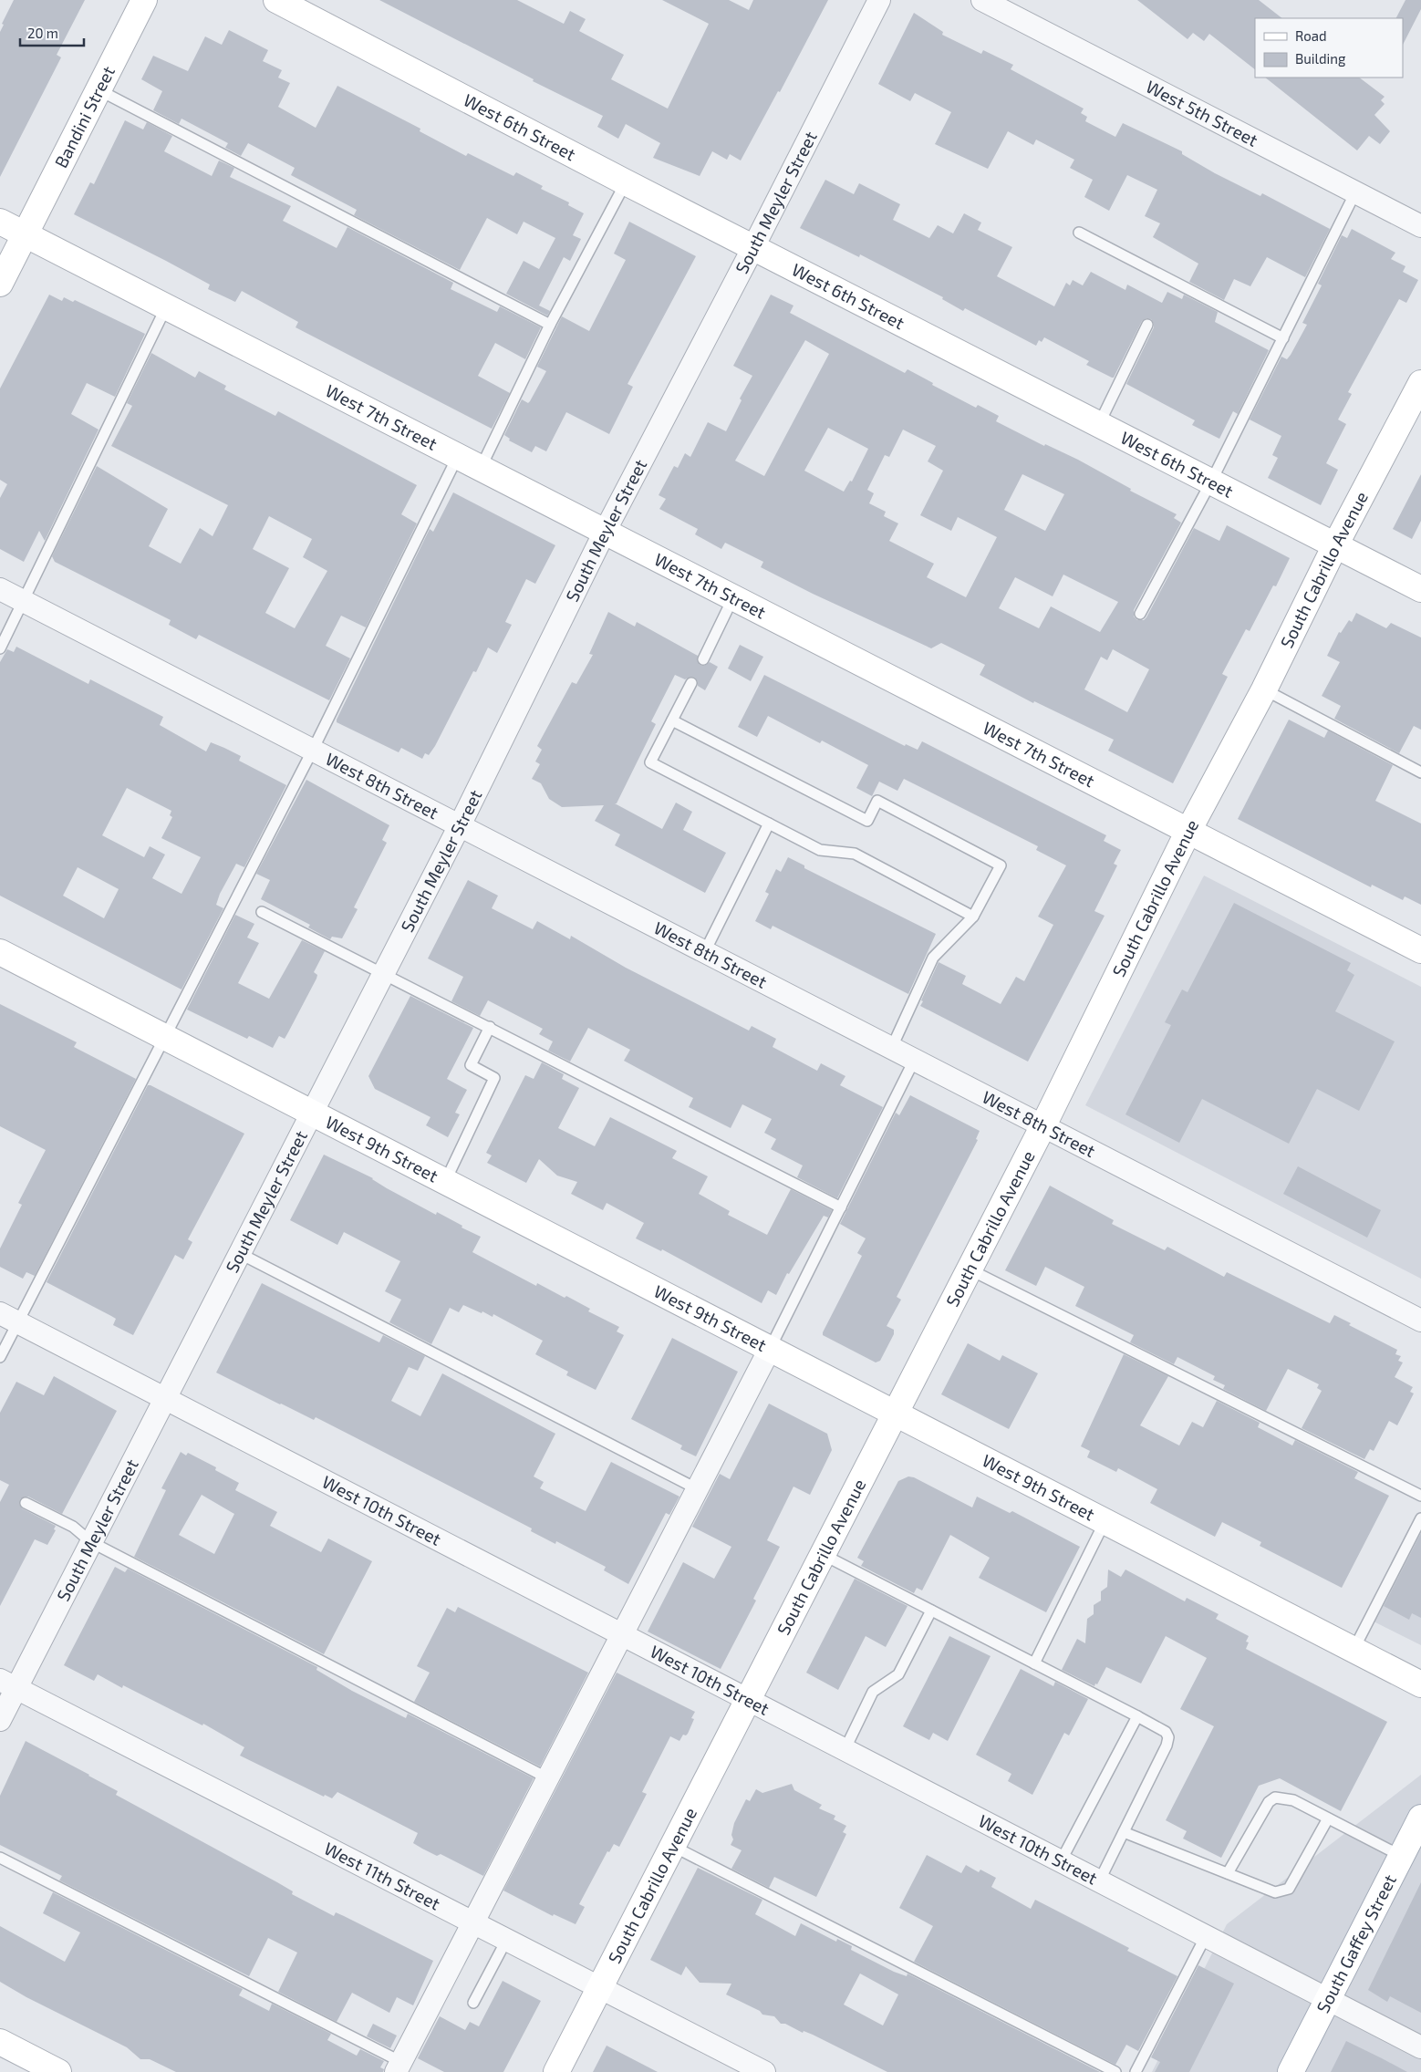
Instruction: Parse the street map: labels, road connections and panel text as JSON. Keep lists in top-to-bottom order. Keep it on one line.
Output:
{"streets":{"street":["West 5th Street","Bandini Street","West 6th Street","South Meyler Street","West 7th Street","South Cabrillo Avenue","West 8th Street","West 9th Street","West 10th Street","West 11th Street","South Gaffey Street"]},"crossings":[["Bandini Street","West 7th Street"],["West 6th Street","South Meyler Street"],["West 6th Street","South Cabrillo Avenue"],["South Meyler Street","West 7th Street"],["South Meyler Street","West 8th Street"],["South Meyler Street","West 9th Street"],["South Meyler Street","West 10th Street"],["South Meyler Street","West 11th Street"],["West 7th Street","South Cabrillo Avenue"],["South Cabrillo Avenue","West 8th Street"],["South Cabrillo Avenue","West 9th Street"],["South Cabrillo Avenue","West 10th Street"],["South Cabrillo Avenue","West 11th Street"],["West 10th Street","South Gaffey Street"]],"legend":["Road","Building"],"scale_bar":"20 m"}
